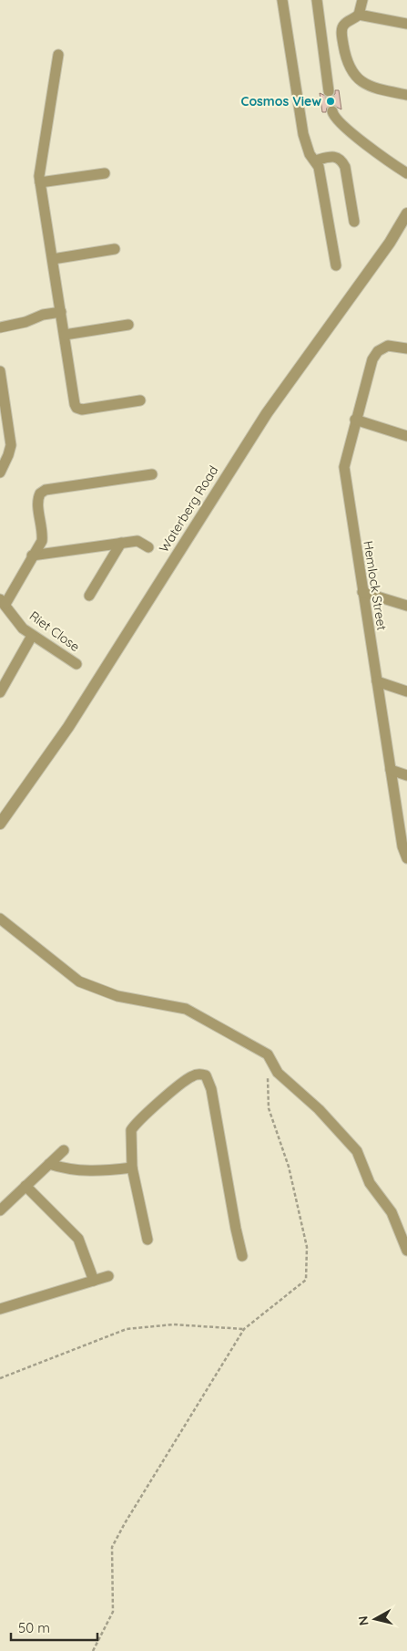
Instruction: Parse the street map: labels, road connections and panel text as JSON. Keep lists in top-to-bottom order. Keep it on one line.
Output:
{"streets":{"street":["Waterberg Road","Hemlock Street","Riet Close"]},"places":["Cosmos View"],"scale_bar":"50 m","north":"left"}
